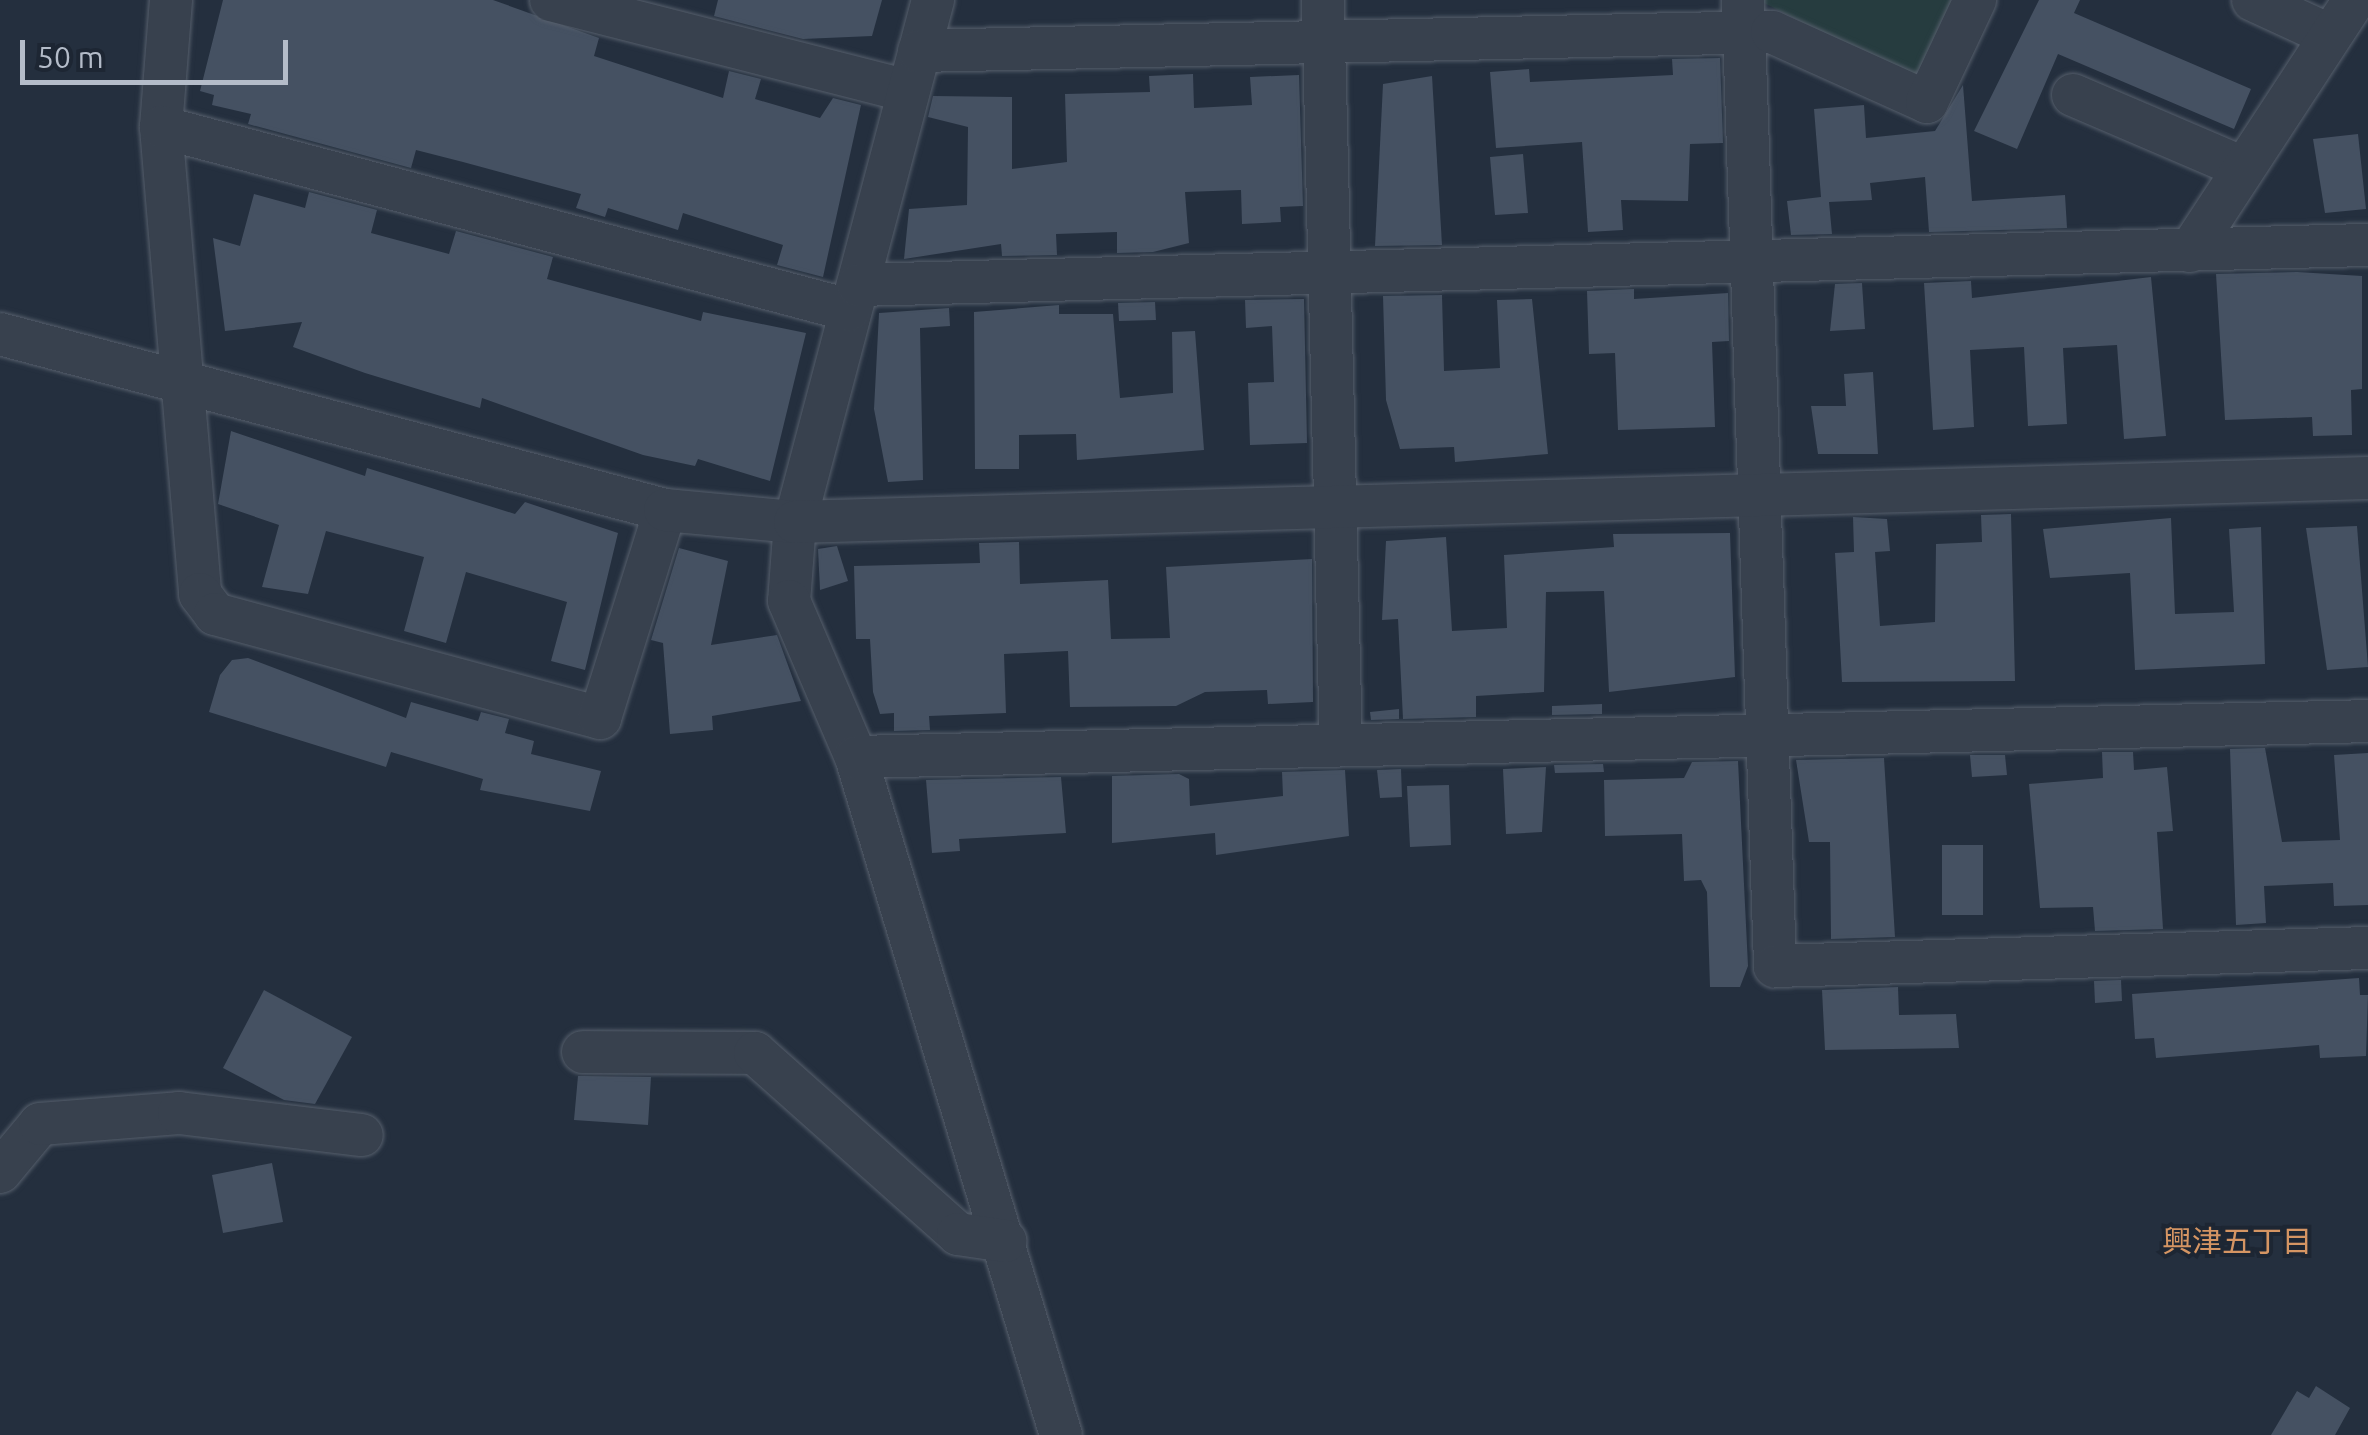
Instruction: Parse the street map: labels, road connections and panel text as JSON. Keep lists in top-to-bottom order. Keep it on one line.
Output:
{"districts":["興津五丁目"],"scale_bar":"50 m"}
